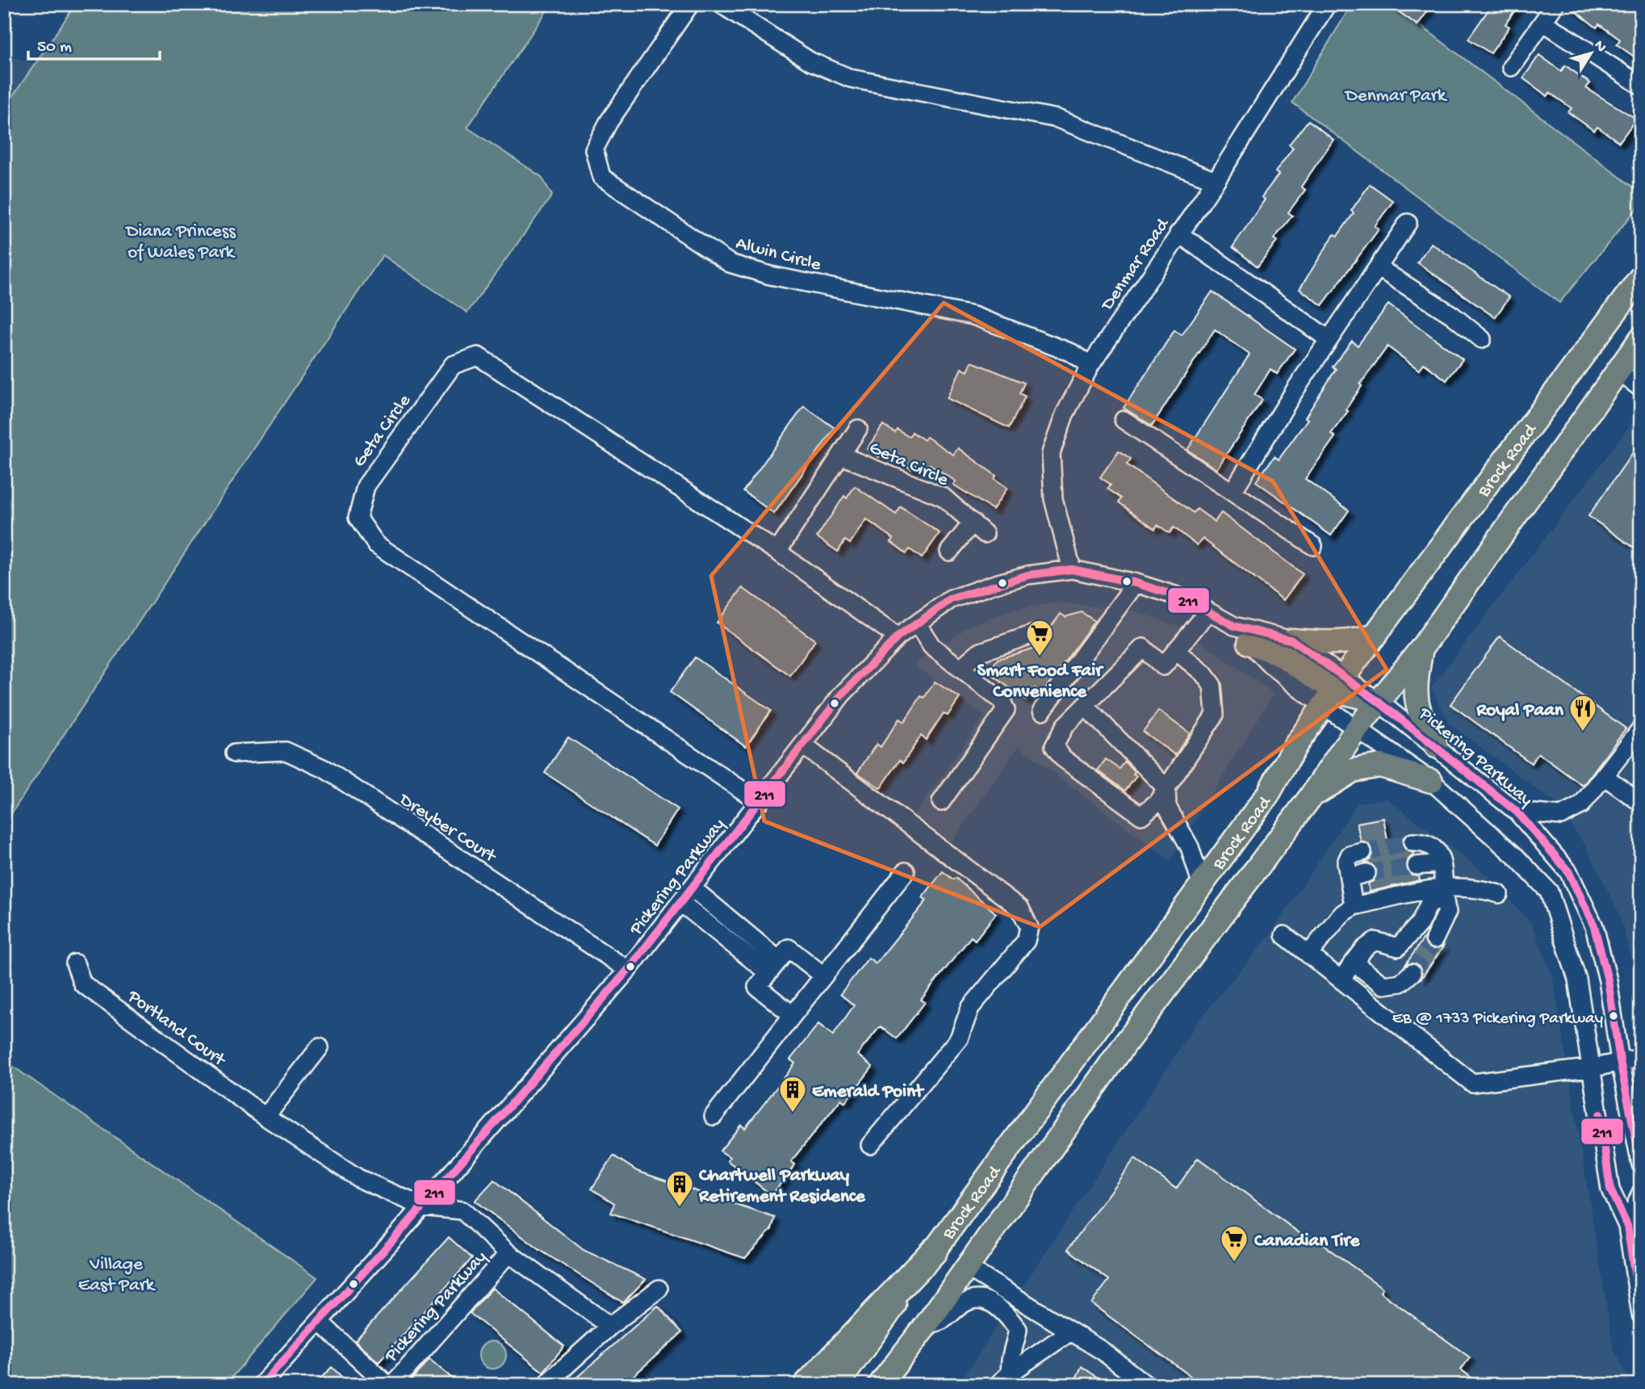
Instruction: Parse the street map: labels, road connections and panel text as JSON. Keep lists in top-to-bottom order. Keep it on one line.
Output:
{"streets":{"main road":["Brock Road"],"street":["Alwin Circle","Denmar Road","Geta Circle","Pickering Parkway","Dreyber Court","Portland Court"]},"crossings":[["Alwin Circle","Denmar Road"],["Denmar Road","Pickering Parkway"],["Geta Circle","Pickering Parkway"],["Brock Road","Pickering Parkway"],["Pickering Parkway","Dreyber Court"],["Pickering Parkway","Portland Court"]],"parks":["Denmar Park","Diana Princess of Wales Park","Village East Park"],"places":{"supermarket":["Smart Food Fair Convenience","Canadian Tire"],"restaurant":["Royal Paan"],"other":["EB @ 1733 Pickering Parkway"],"building":["Emerald Point","Chartwell Parkway Retirement Residence"]},"lines":["transit line 211"],"scale_bar":"50 m","north":"top right"}
